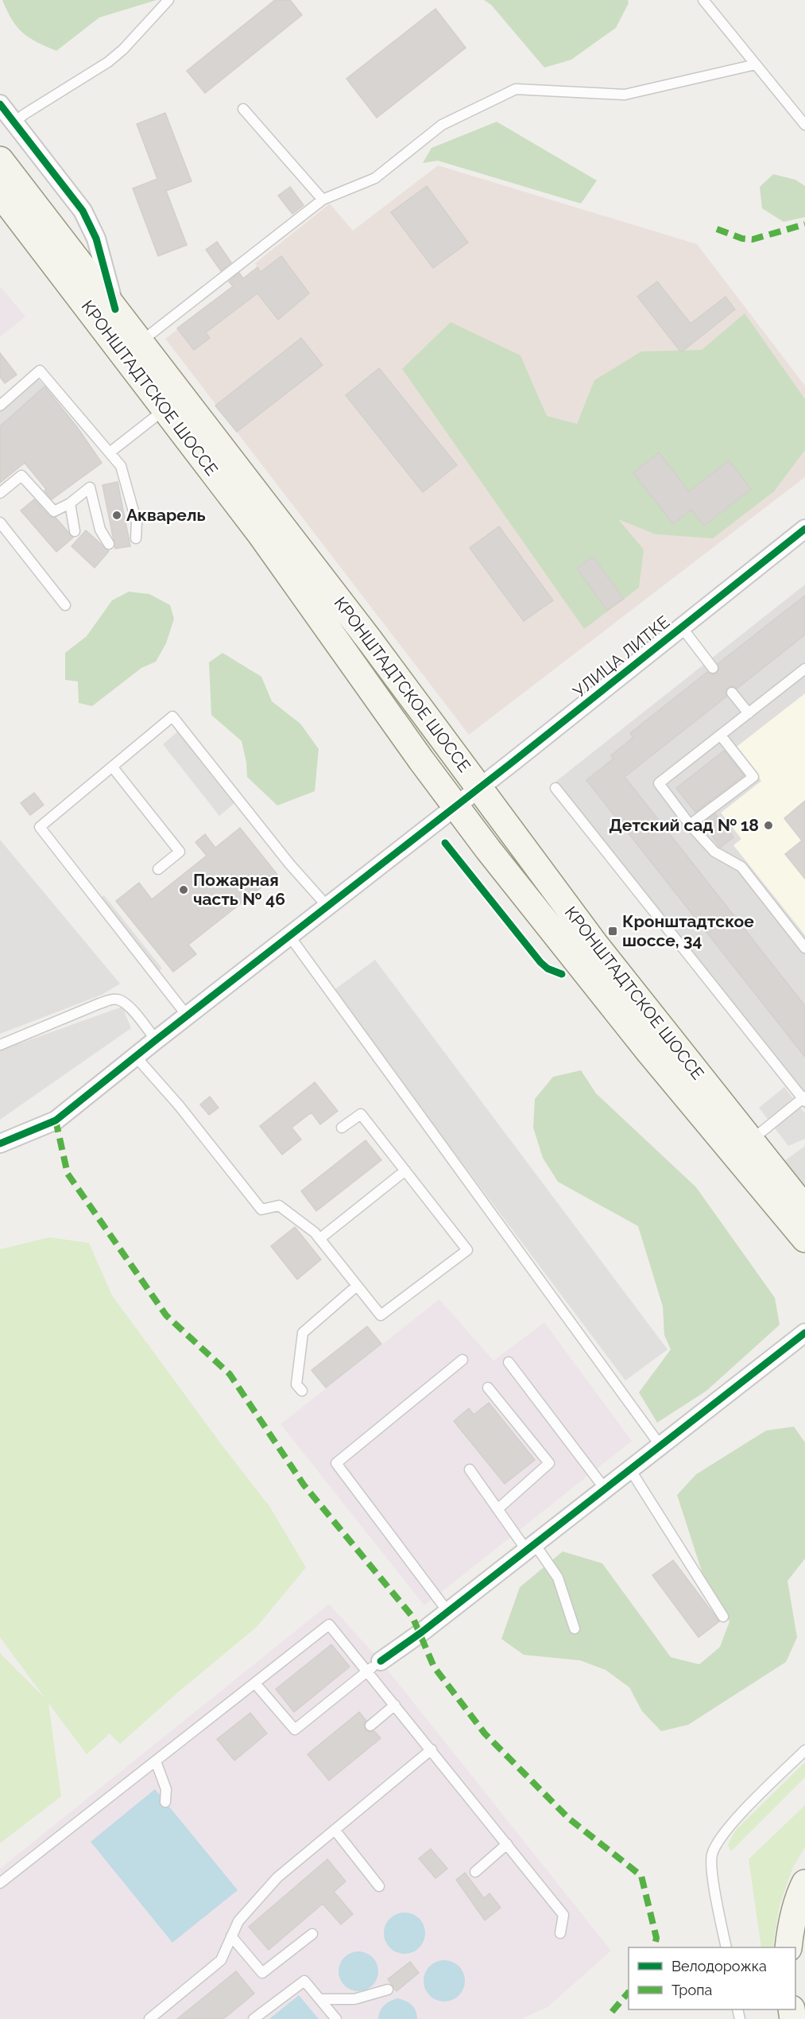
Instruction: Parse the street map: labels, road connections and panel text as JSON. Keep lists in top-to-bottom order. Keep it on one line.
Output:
{"streets":{"main road":["КРОНШТАДТСКОЕ ШОССЕ"],"street":["УЛИЦА ЛИТКЕ"]},"crossings":[["КРОНШТАДТСКОЕ ШОССЕ","УЛИЦА ЛИТКЕ"]],"places":{"other":["Акварель","Детский сад № 18","Пожарная часть № 46"],"transit":["Кронштадтское шоссе, 34"]},"legend":["Велодорожка","Тропа"]}
